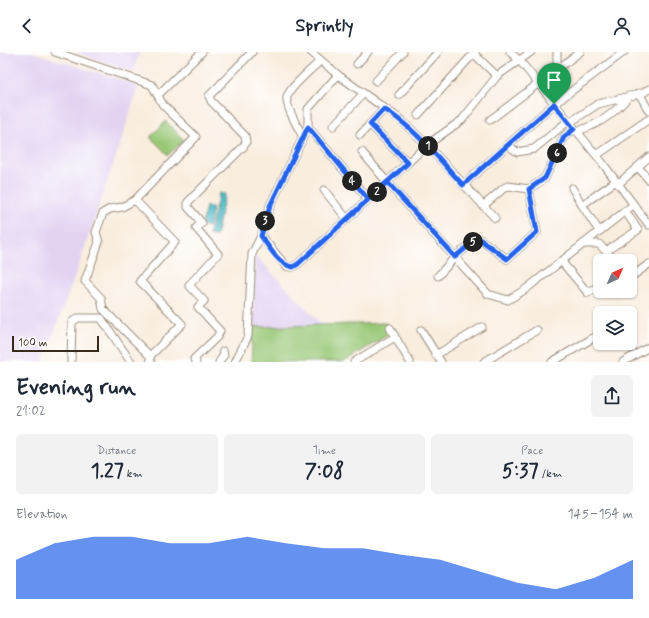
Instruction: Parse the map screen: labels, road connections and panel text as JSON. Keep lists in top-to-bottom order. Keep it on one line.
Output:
{"scale_bar":"100 m","north":"top right","page":{"header":"Sprintly","pins":["1","6","4","2","3","5"],"scale":"100 m","heading":["Evening run","21:02"],"stats":[["Distance","1.27 km"],["Time","7:08"],["Pace","5:37 /km"]],"chart":["Elevation","145–154 m"]}}
